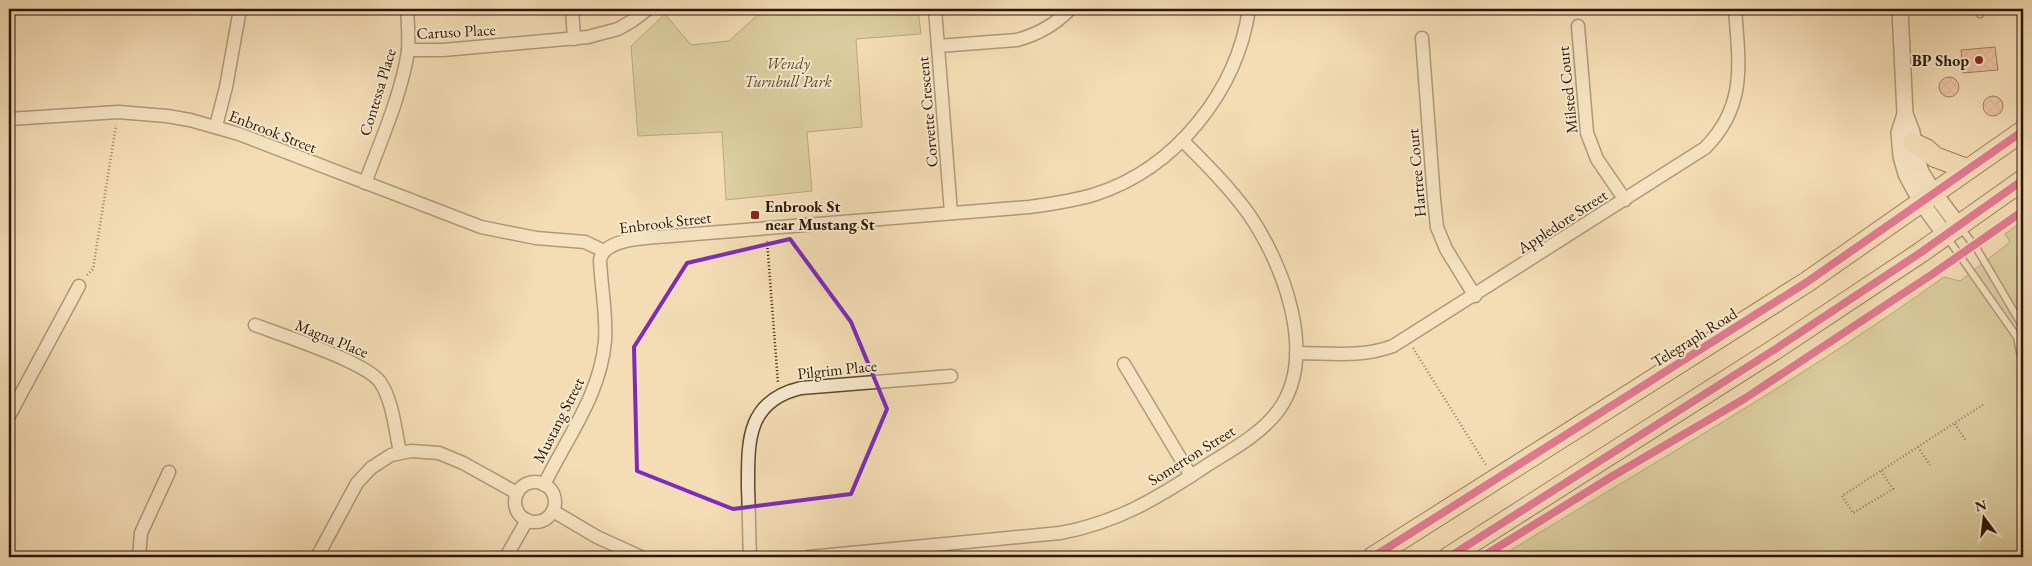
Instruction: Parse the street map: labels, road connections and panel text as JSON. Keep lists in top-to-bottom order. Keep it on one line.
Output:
{"streets":{"main road":["Telegraph Road"],"street":["Caruso Place","Milsted Court","Contessa Place","Corvette Crescent","Enbrook Street","Hartree Court","Appledore Street","Magna Place","Pilgrim Place","Mustang Street","Somerton Street"]},"crossings":[["Caruso Place","Contessa Place"],["Milsted Court","Appledore Street"],["Contessa Place","Enbrook Street"],["Corvette Crescent","Enbrook Street"],["Enbrook Street","Mustang Street"],["Enbrook Street","Somerton Street"],["Hartree Court","Appledore Street"],["Appledore Street","Somerton Street"]],"parks":["Wendy Turnbull Park"],"places":{"other":["BP Shop"],"transit":["Enbrook St near Mustang St"]},"north":"top"}
